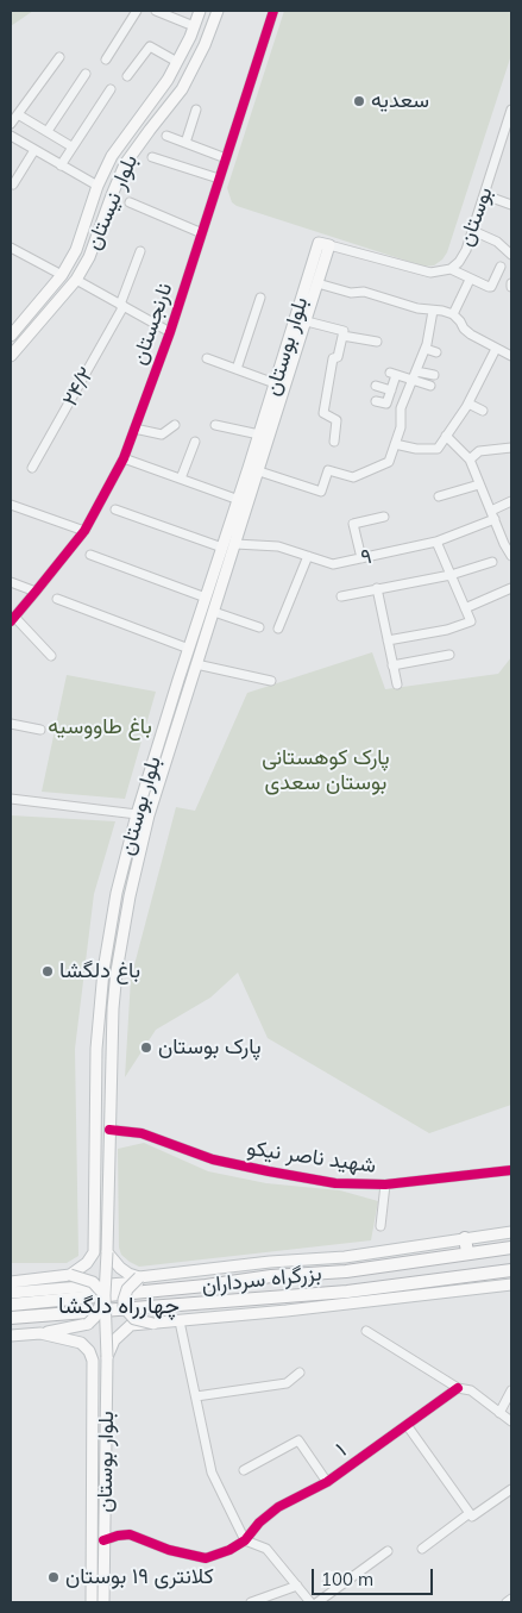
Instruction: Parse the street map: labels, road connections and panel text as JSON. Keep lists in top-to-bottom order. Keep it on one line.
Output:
{"streets":{"highway":["بزرگراه سرداران"],"main road":["بلوار نیستان","بلوار بوستان"],"street":["بوستان","نارنجستان","۲۴/۲","۹","شهید ناصر نیکو","۱"]},"crossings":[["بوستان","بلوار بوستان"],["بلوار بوستان","۹"],["بلوار بوستان","شهید ناصر نیکو"]],"districts":["چهارراه دلگشا"],"parks":["باغ طاووسیه","پارک کوهستانی بوستان سعدی"],"places":["سعدیه","باغ دلگشا","پارک بوستان","کلانتری ۱۹ بوستان"],"scale_bar":"100 m"}
